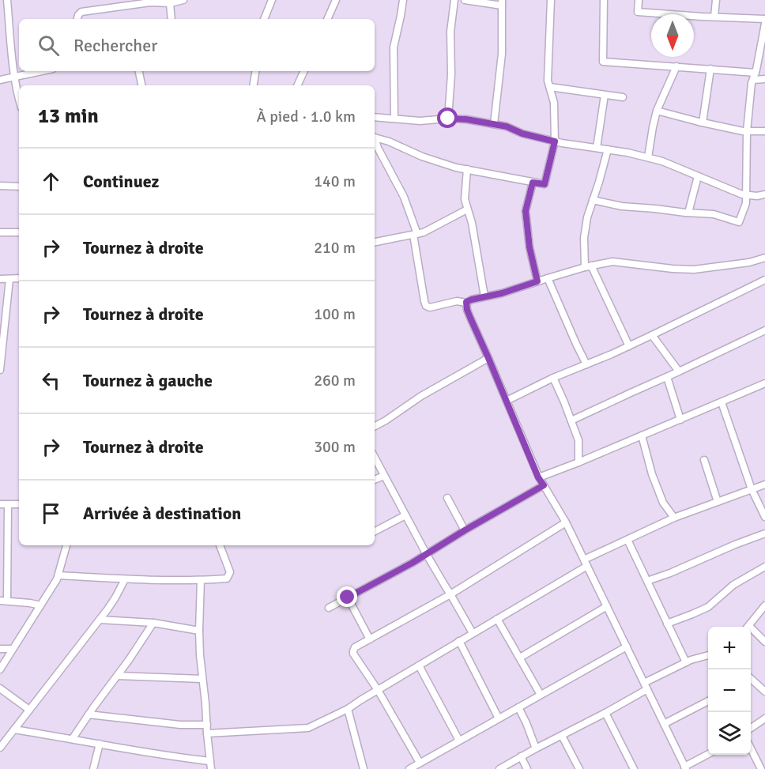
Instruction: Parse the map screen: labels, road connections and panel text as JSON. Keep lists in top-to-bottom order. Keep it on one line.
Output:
{"north":"bottom","page":{"search":"Rechercher","heading":["13 min","À pied · 1.0 km"],"list":[["Continuez","140 m"],["Tournez à droite","210 m"],["Tournez à droite","100 m"],["Tournez à gauche","260 m"],["Tournez à droite","300 m"],"Arrivée à destination"],"map_buttons":["+","−"]}}
